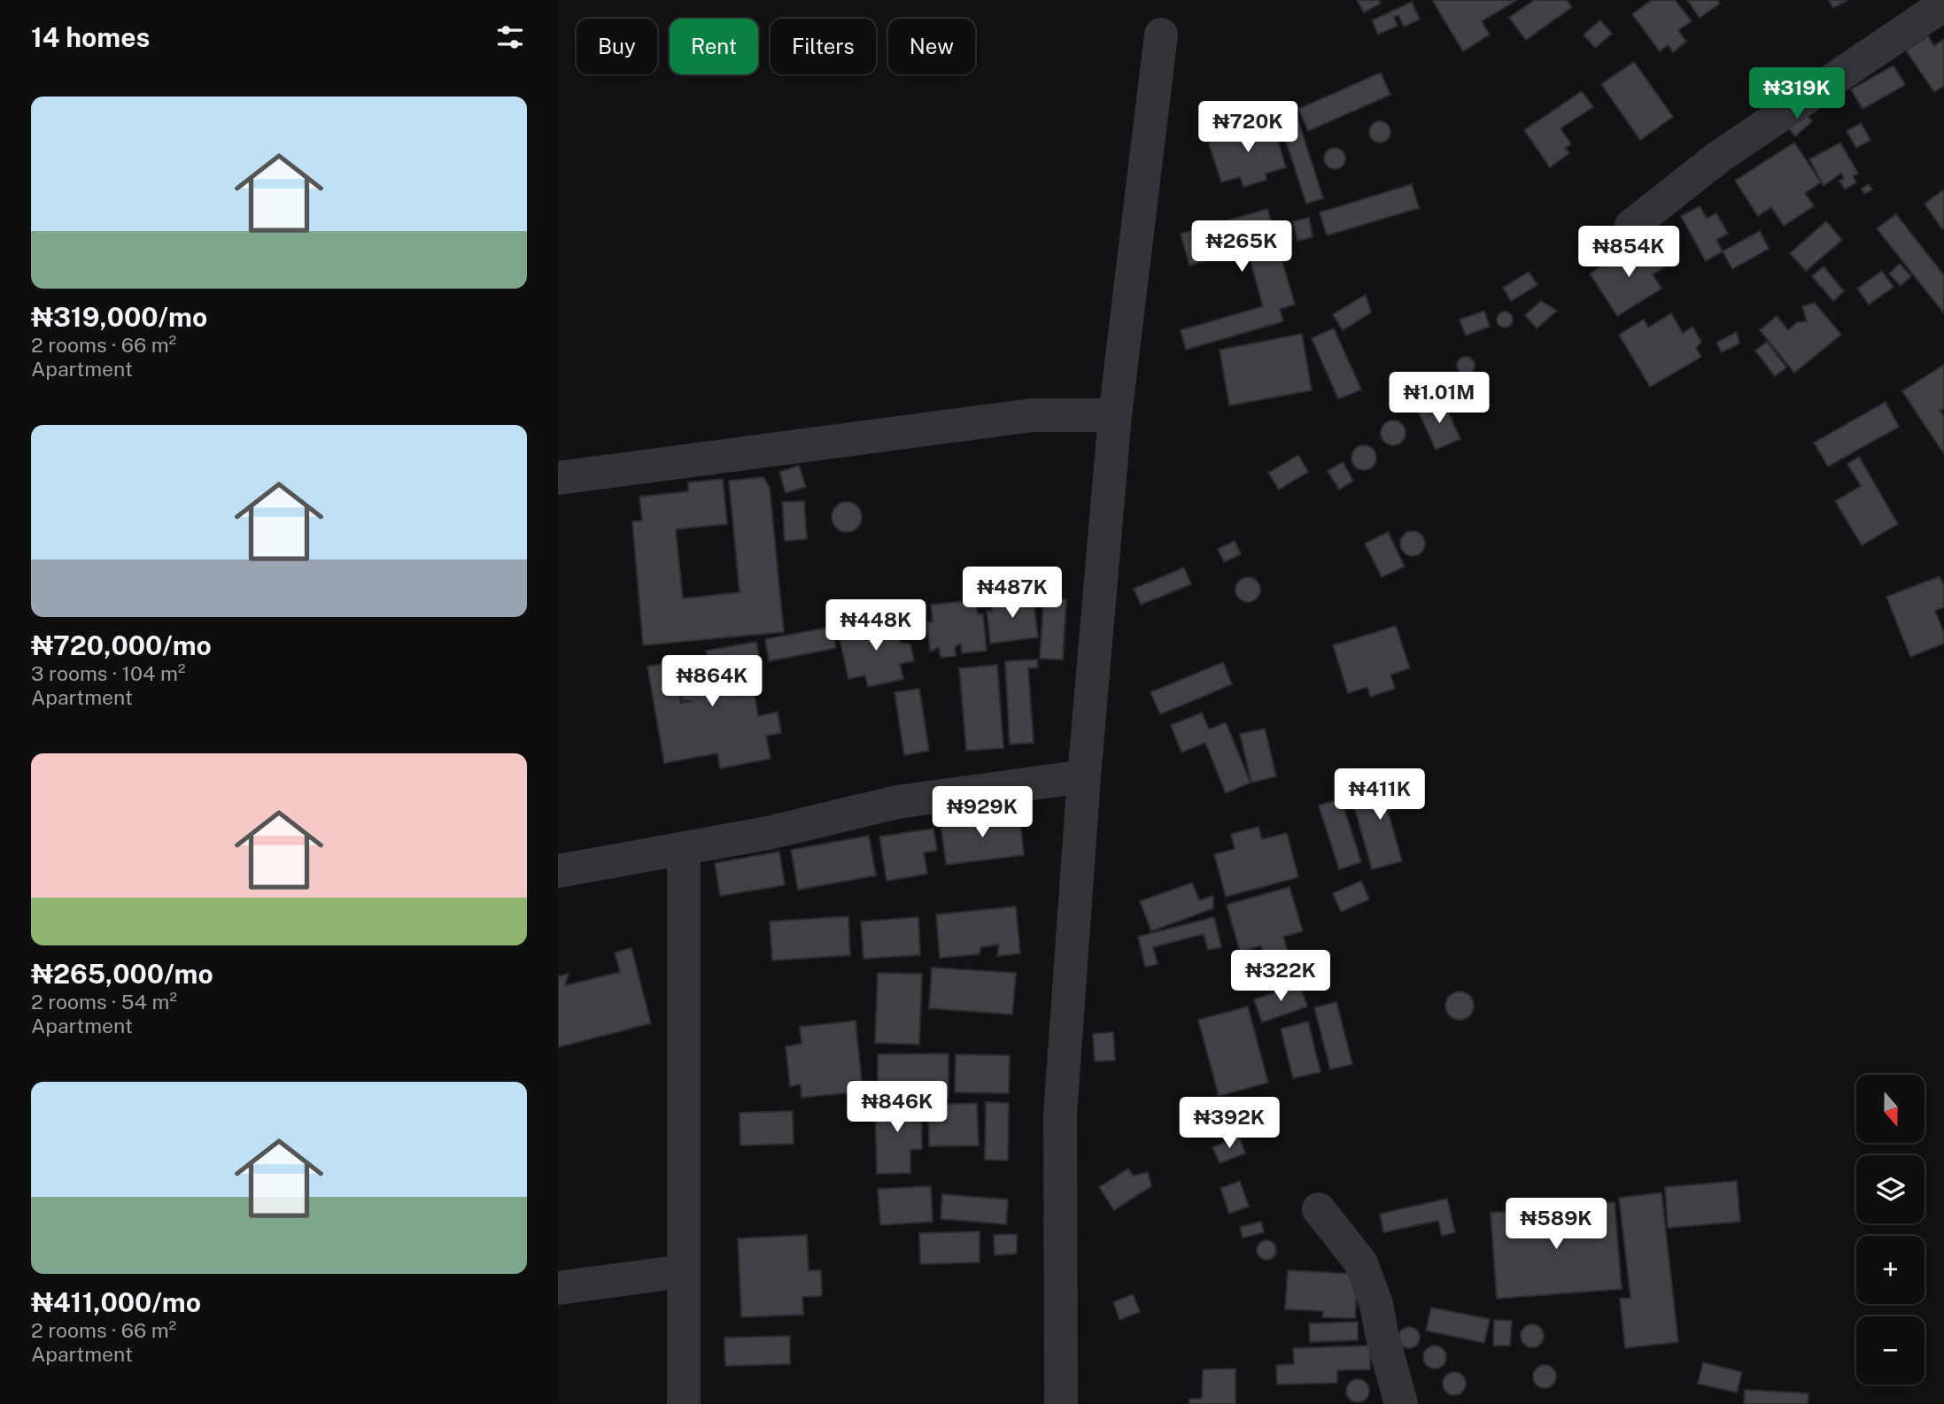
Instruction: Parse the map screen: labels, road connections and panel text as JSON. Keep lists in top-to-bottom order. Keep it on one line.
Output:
{"north":"bottom","page":{"heading":"14 homes","chip":["Buy","Rent","Filters","New"],"price":["₦319K","₦720K","₦265K","₦854K","₦1.01M","₦487K","₦448K","₦864K","₦411K","₦929K","₦322K","₦846K","₦392K","₦589K"],"list":[{"name":"₦319,000/mo","note":"2 rooms · 66 m² · Apartment"},{"name":"₦720,000/mo","note":"3 rooms · 104 m² · Apartment"},{"name":"₦265,000/mo","note":"2 rooms · 54 m² · Apartment"},{"name":"₦411,000/mo","note":"2 rooms · 66 m² · Apartment"}],"map_buttons":["+","−"]}}
